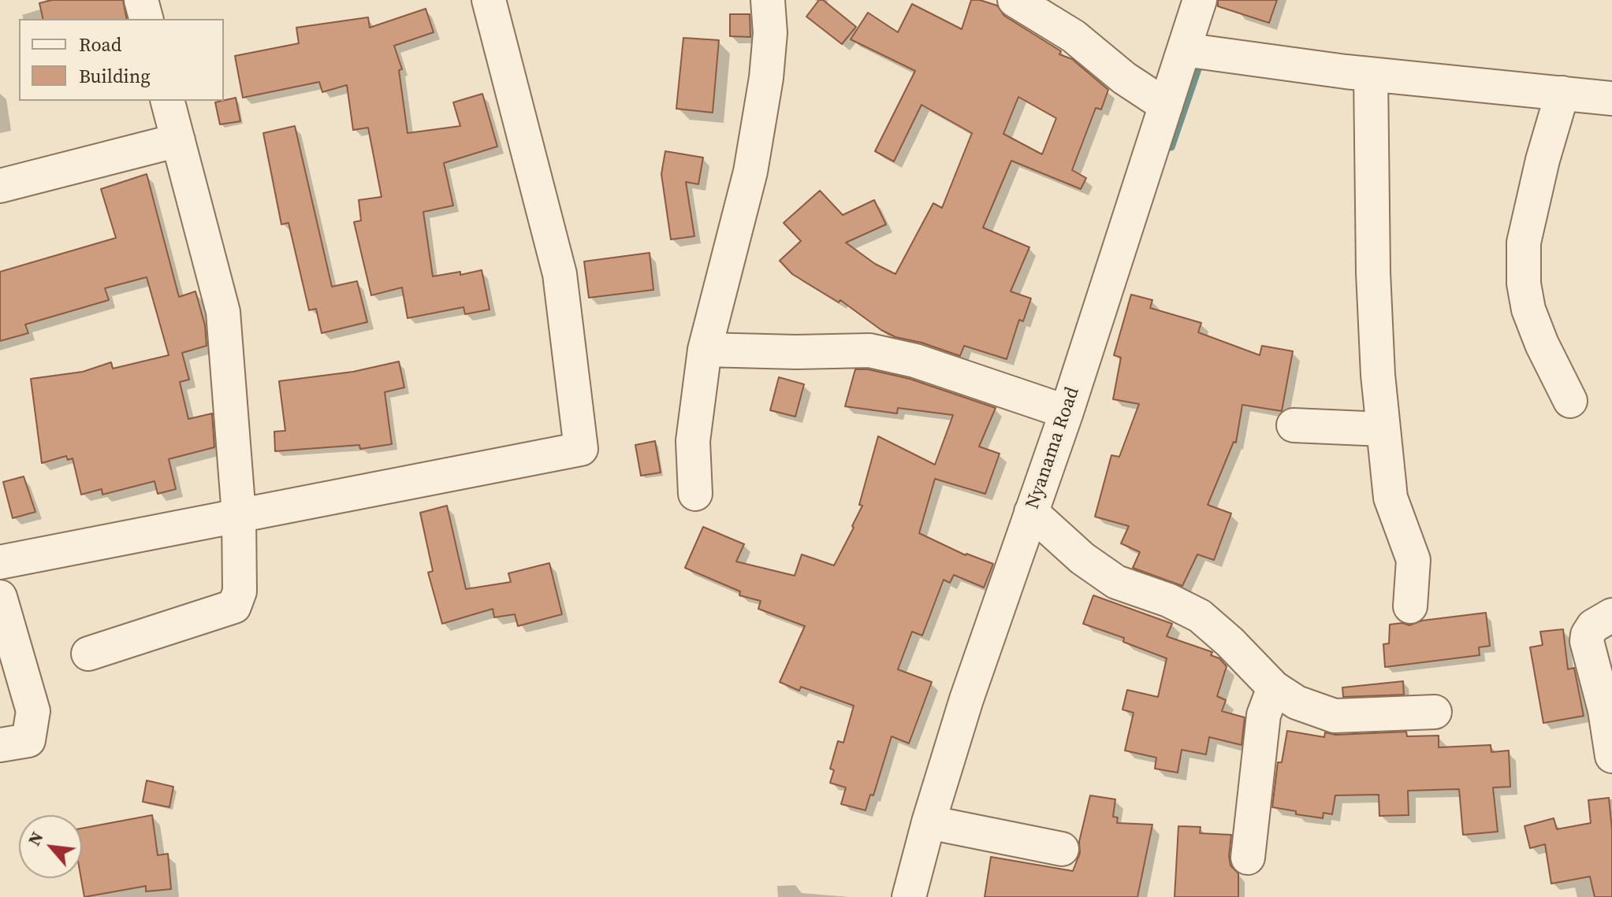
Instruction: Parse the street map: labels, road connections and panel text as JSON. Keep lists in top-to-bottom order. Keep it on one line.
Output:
{"streets":{"street":["Nyanama Road"]},"legend":["Road","Building"],"north":"top left"}
